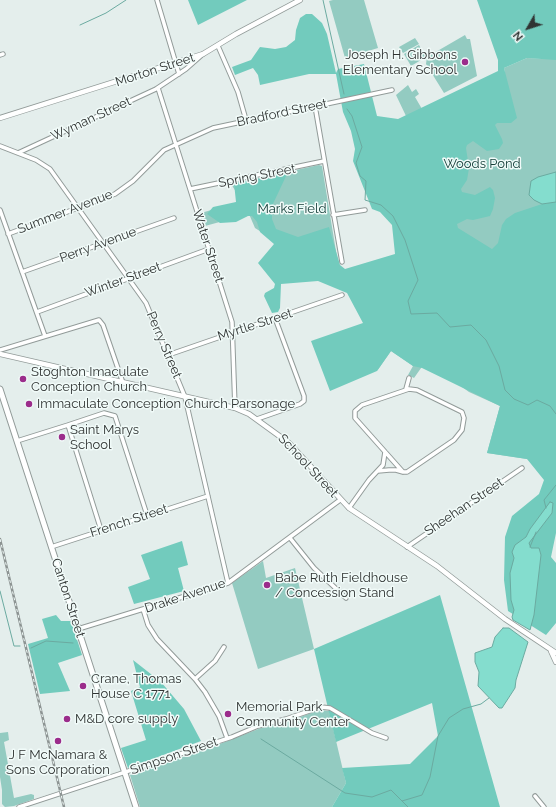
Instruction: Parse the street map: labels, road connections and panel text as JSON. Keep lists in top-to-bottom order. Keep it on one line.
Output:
{"streets":{"main road":["Canton Street"],"street":["Morton Street","Bradford Street","Wyman Street","Spring Street","Summer Avenue","Perry Avenue","Water Street","Winter Street","Myrtle Street","Perry Street","School Street","Sheehan Street","French Street","Drake Avenue","Simpson Street"]},"crossings":[["Morton Street","Wyman Street"],["Bradford Street","Summer Avenue"],["Bradford Street","Water Street"],["Wyman Street","Water Street"],["Wyman Street","Perry Street"],["Spring Street","Water Street"],["Summer Avenue","Water Street"],["Summer Avenue","Perry Street"],["Perry Avenue","Perry Street"],["Water Street","Winter Street"],["Water Street","Myrtle Street"],["Water Street","School Street"],["Winter Street","Perry Street"],["Myrtle Street","Perry Street"],["Perry Street","School Street"],["Perry Street","French Street"],["Perry Street","Drake Avenue"],["School Street","Sheehan Street"],["School Street","Drake Avenue"],["French Street","Canton Street"],["Drake Avenue","Canton Street"],["Canton Street","Simpson Street"]],"parks":["Woods Pond","Marks Field"],"places":["Joseph H. Gibbons Elementary School","Stoghton Imaculate Conception Church","Immaculate Conception Church Parsonage","Saint Marys School","Babe Ruth Fieldhouse / Concession Stand","Crane, Thomas House C 1771","Memorial Park Community Center","M&D core supply","J F McNamara & Sons Corporation"],"north":"bottom left"}
